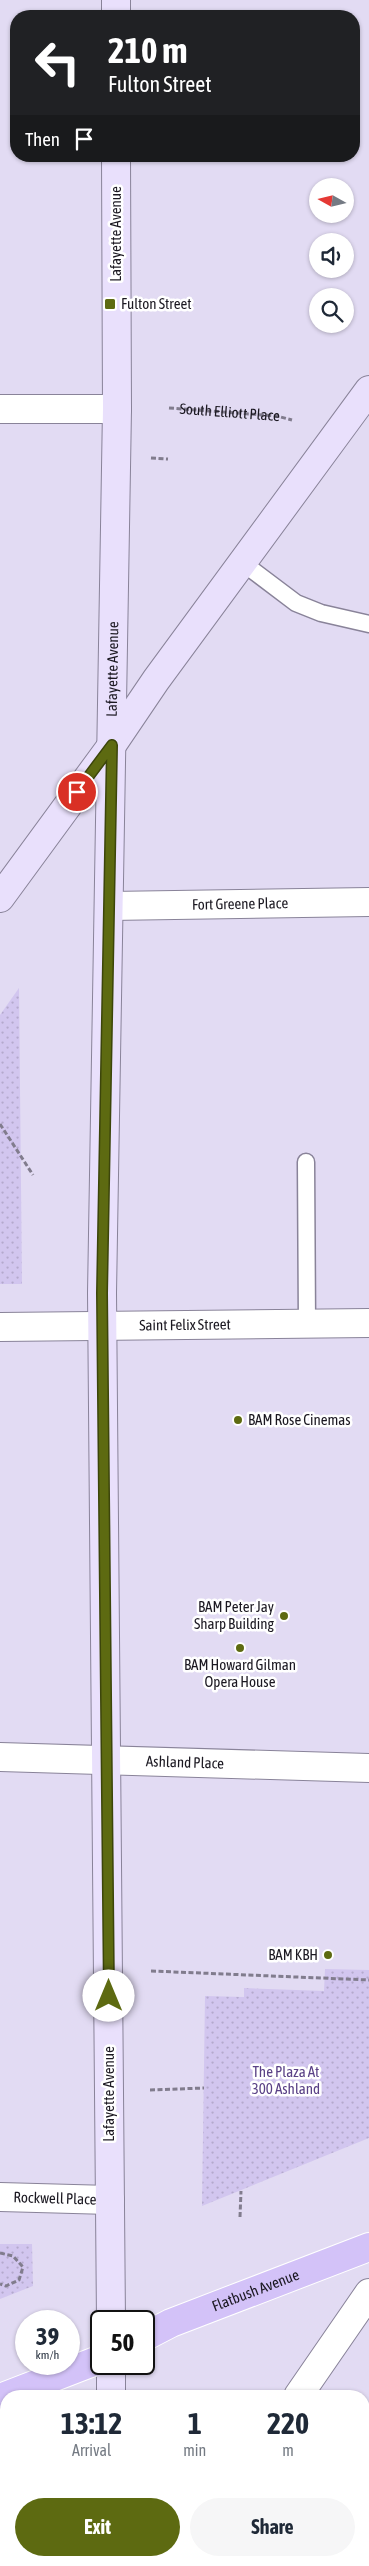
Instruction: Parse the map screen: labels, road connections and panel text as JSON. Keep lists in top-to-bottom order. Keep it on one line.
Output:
{"streets":{"main road":["Lafayette Avenue","Flatbush Avenue"],"street":["Fort Greene Place","Saint Felix Street","Ashland Place","Rockwell Place"],"path":["South Elliott Place"]},"crossings":[["Lafayette Avenue","Fort Greene Place"],["Lafayette Avenue","Saint Felix Street"],["Lafayette Avenue","Ashland Place"],["Lafayette Avenue","Rockwell Place"]],"parks":["The Plaza At 300 Ashland"],"places":{"transit":["Fulton Street"],"other":["BAM Rose Cinemas","BAM Peter Jay Sharp Building","BAM Howard Gilman Opera House","BAM KBH"]},"north":"left","page":{"turn":["210 m","Fulton Street"],"then":"Then","speed":"39 km/h","limit":"50","eta":["13:12","Arrival","1","min","220","m"],"buttons":["Exit","Share"]}}
